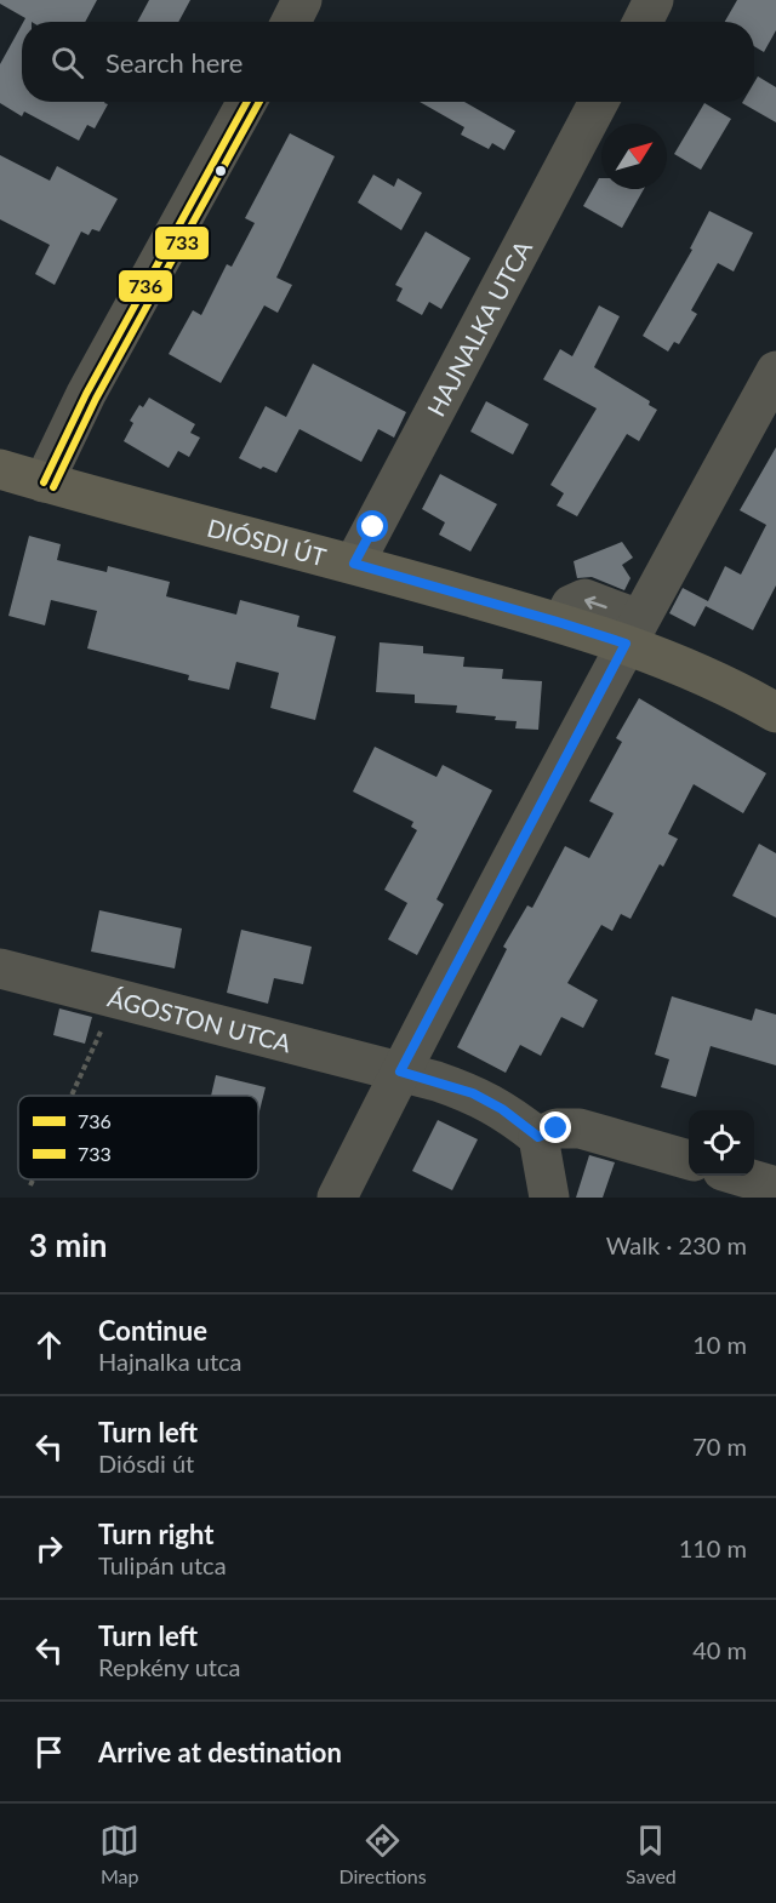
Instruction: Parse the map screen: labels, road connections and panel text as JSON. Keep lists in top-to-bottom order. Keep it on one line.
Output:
{"streets":{"main road":["DIÓSDI ÚT"],"street":["HAJNALKA UTCA","ÁGOSTON UTCA"]},"crossings":[["HAJNALKA UTCA","DIÓSDI ÚT"]],"lines":["transit line 736","transit line 733"],"legend":["736","733"],"north":"top right","page":{"search":"Search here","heading":["3 min","Walk · 230 m"],"list":[["Continue","Hajnalka utca","10 m"],["Turn left","Diósdi út","70 m"],["Turn right","Tulipán utca","110 m"],["Turn left","Repkény utca","40 m"],"Arrive at destination"],"nav":["Map","Directions","Saved"]}}
